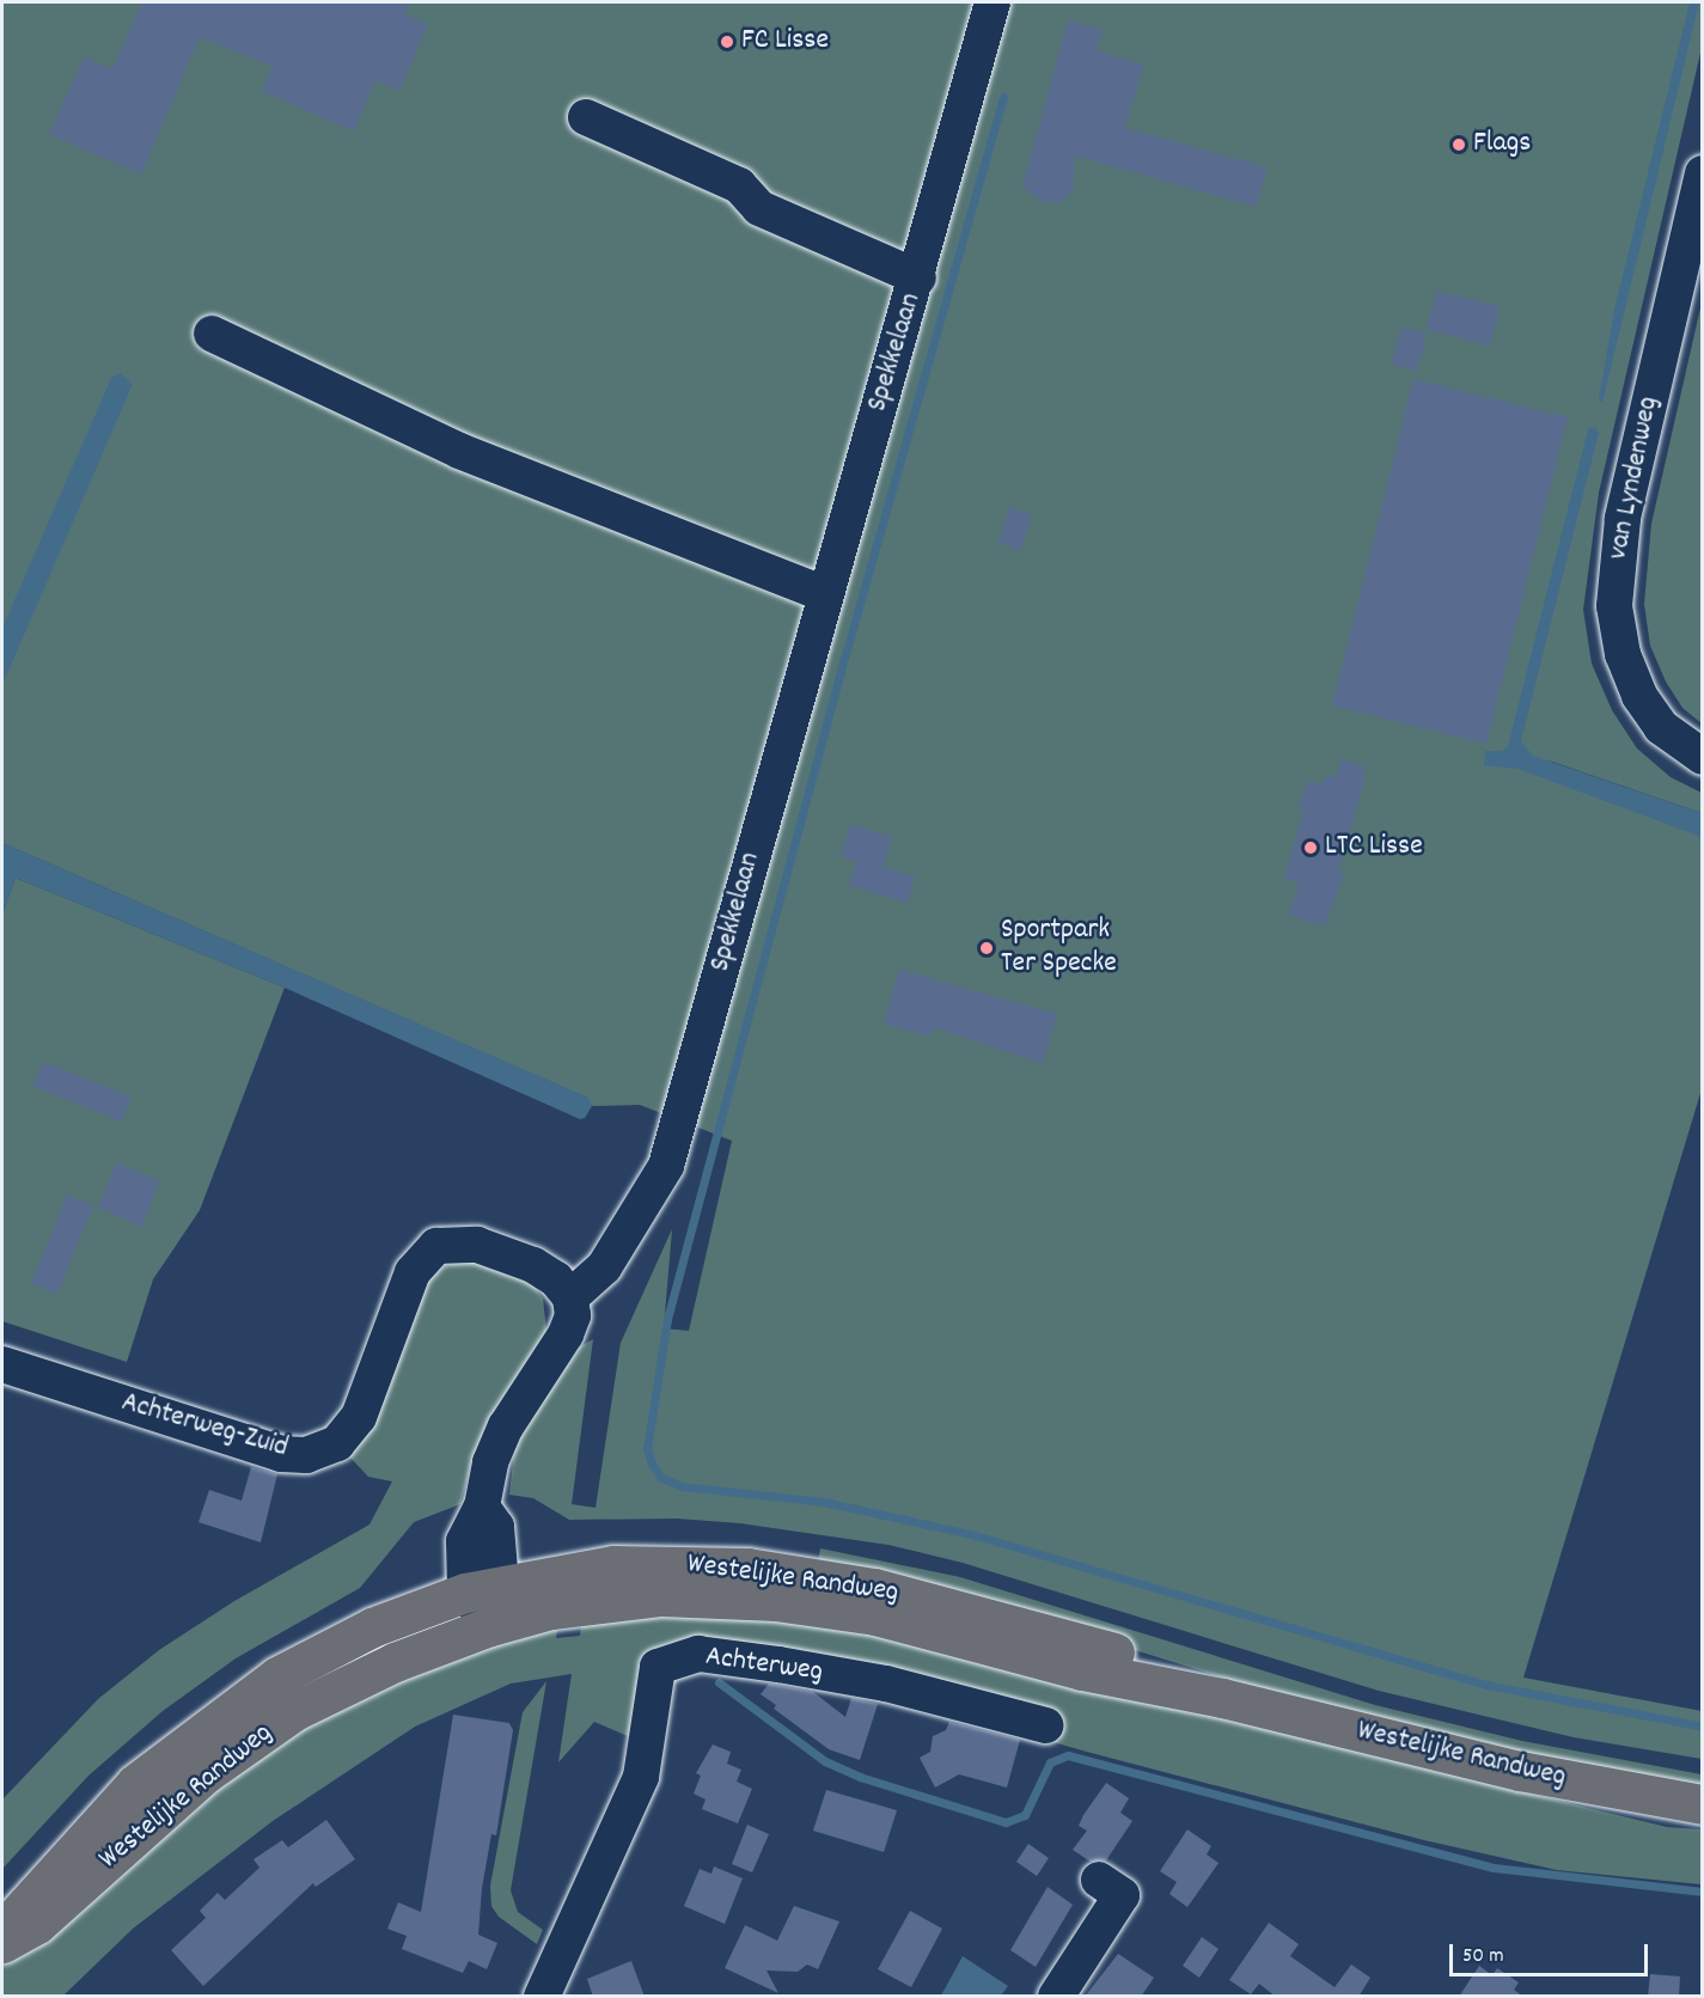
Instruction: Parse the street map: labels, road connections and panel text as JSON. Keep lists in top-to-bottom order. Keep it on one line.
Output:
{"streets":{"main road":["Westelijke Randweg"],"street":["Spekkelaan","van Lyndenweg","Achterweg-Zuid","Achterweg"]},"crossings":[["Spekkelaan","Achterweg-Zuid"]],"places":["FC Lisse","Flags","LTC Lisse","Sportpark Ter Specke"],"scale_bar":"50 m"}
